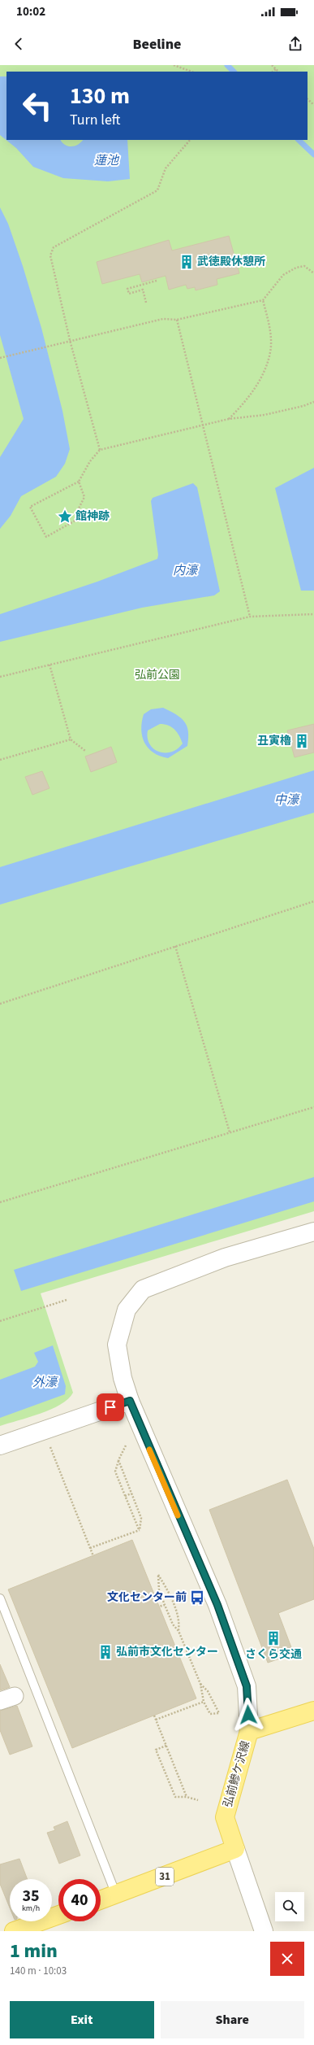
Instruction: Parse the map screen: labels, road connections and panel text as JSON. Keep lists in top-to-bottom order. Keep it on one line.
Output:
{"streets":{"main road":["弘前鰺ケ沢線","31"]},"crossings":[["弘前鰺ケ沢線","31"]],"water":["蓮池","内濠","中濠","外濠"],"parks":["弘前公園"],"places":{"building":["武徳殿休憩所","丑寅櫓","さくら交通","弘前市文化センター"],"place":["館神跡"],"bus stop":["文化センター前"]},"page":{"status":"10:02","header":"Beeline","turn":["130 m","Turn left"],"speed":"35 km/h","limit":"40","heading":["1 min","140 m · 10:03"],"buttons":["Exit","Share"]}}
